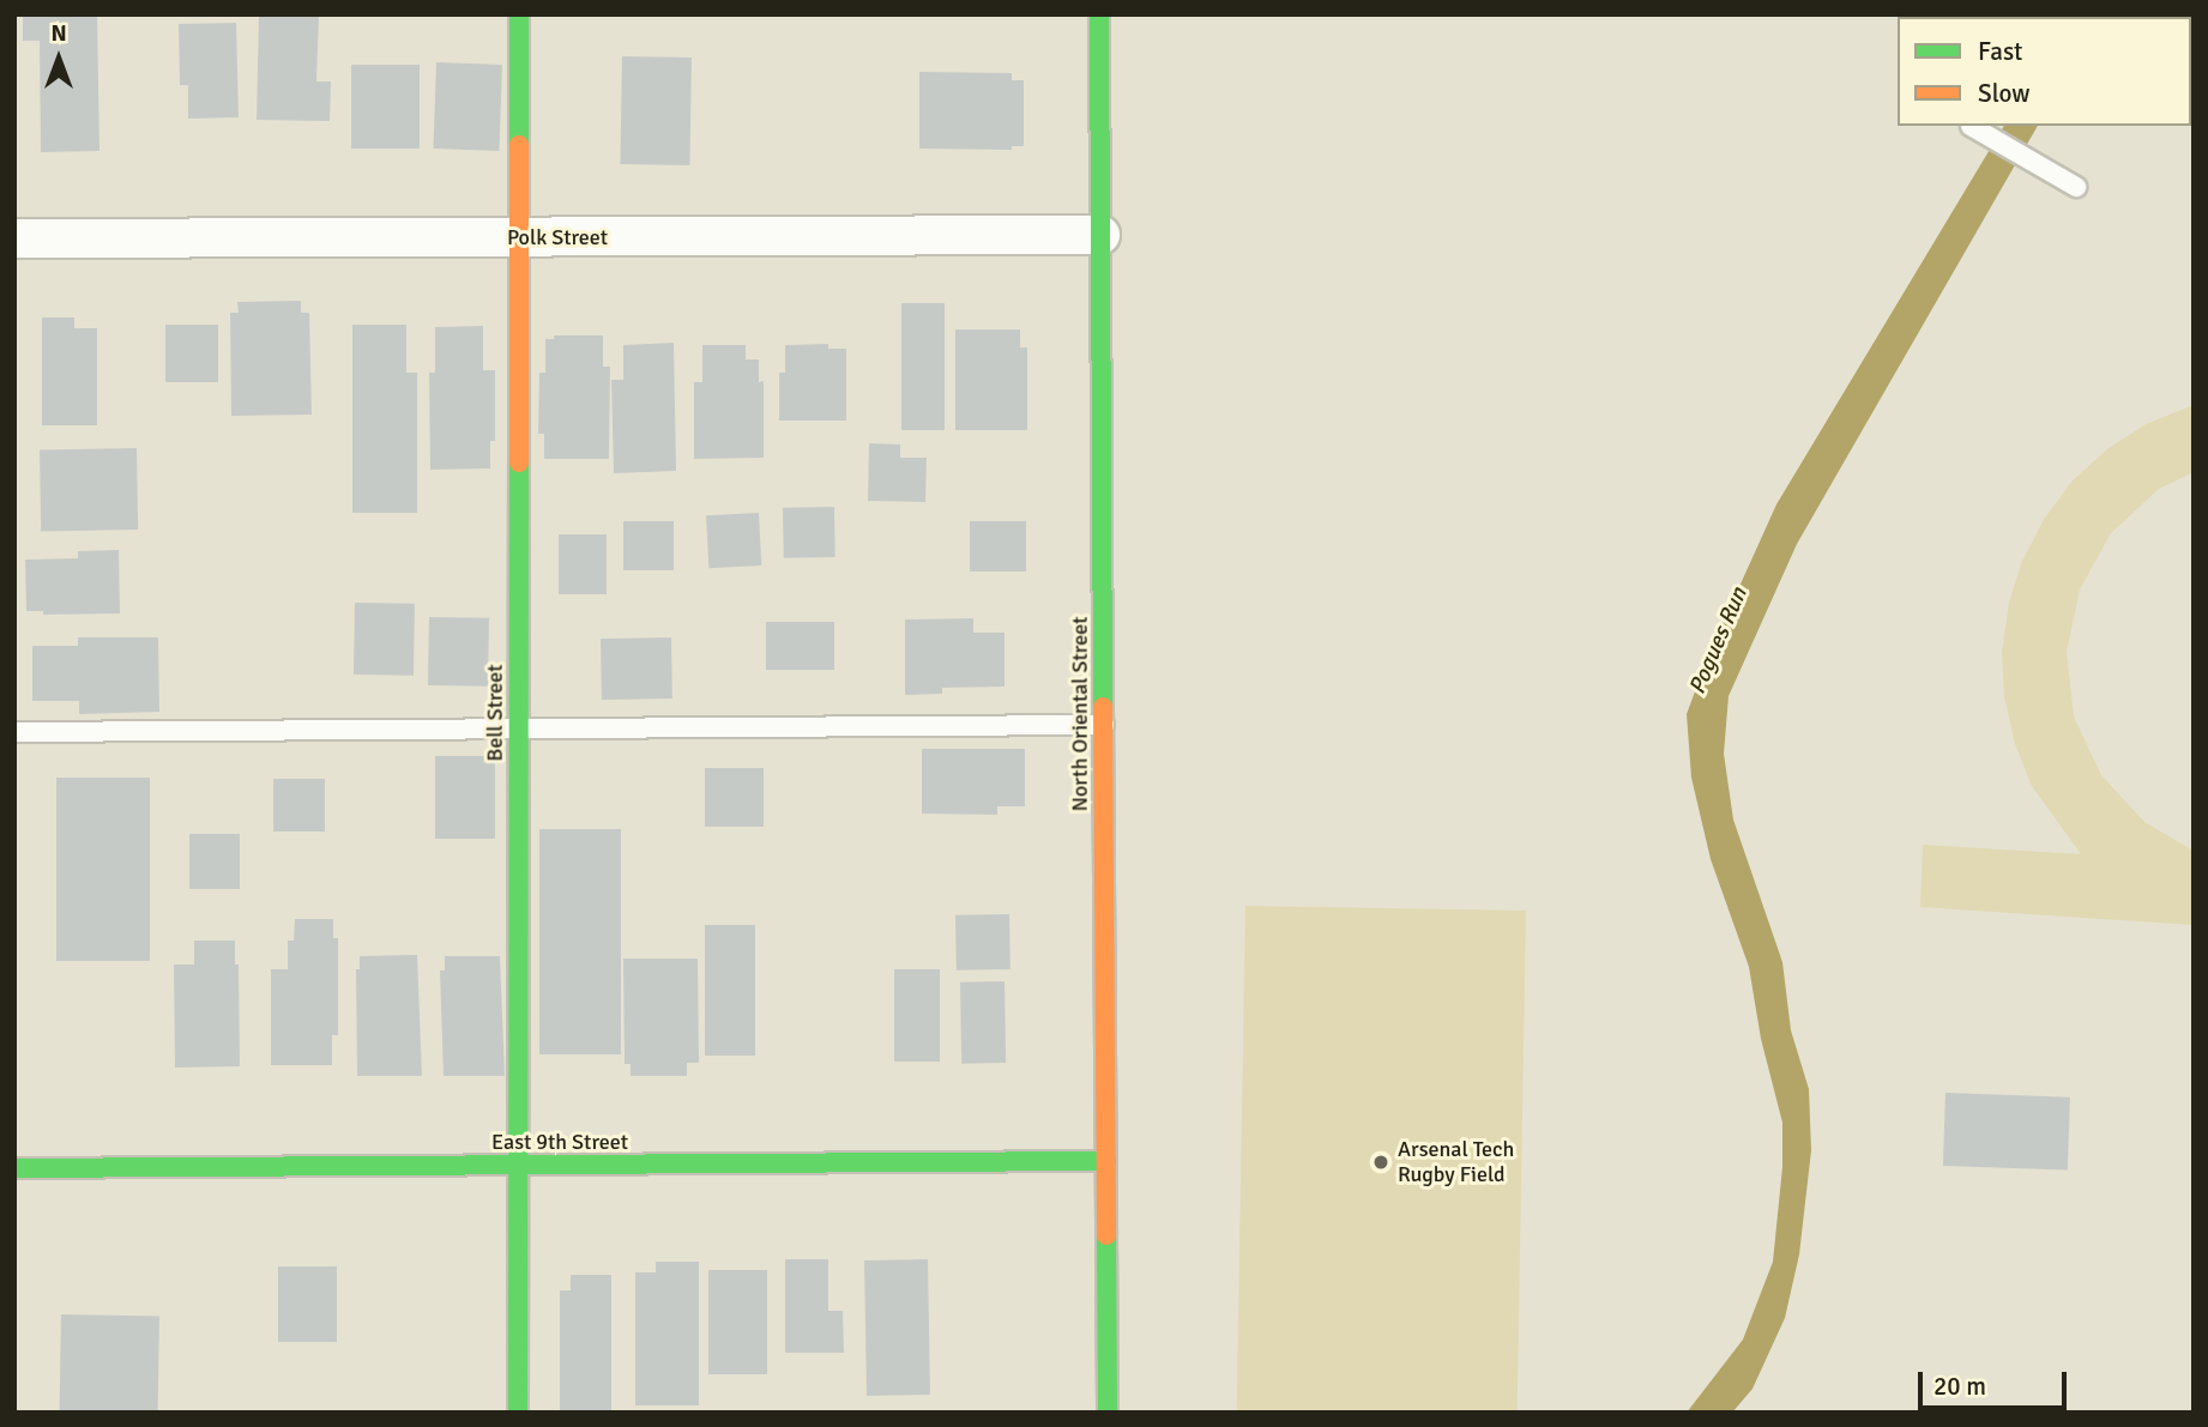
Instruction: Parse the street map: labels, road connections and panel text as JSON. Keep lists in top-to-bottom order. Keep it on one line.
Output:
{"streets":{"street":["Polk Street","Bell Street","North Oriental Street","East 9th Street"]},"crossings":[["Polk Street","Bell Street"],["Polk Street","North Oriental Street"],["Bell Street","East 9th Street"],["North Oriental Street","East 9th Street"]],"water":["Pogues Run"],"places":["Arsenal Tech Rugby Field"],"legend":["Fast","Slow"],"scale_bar":"20 m","north":"top"}
